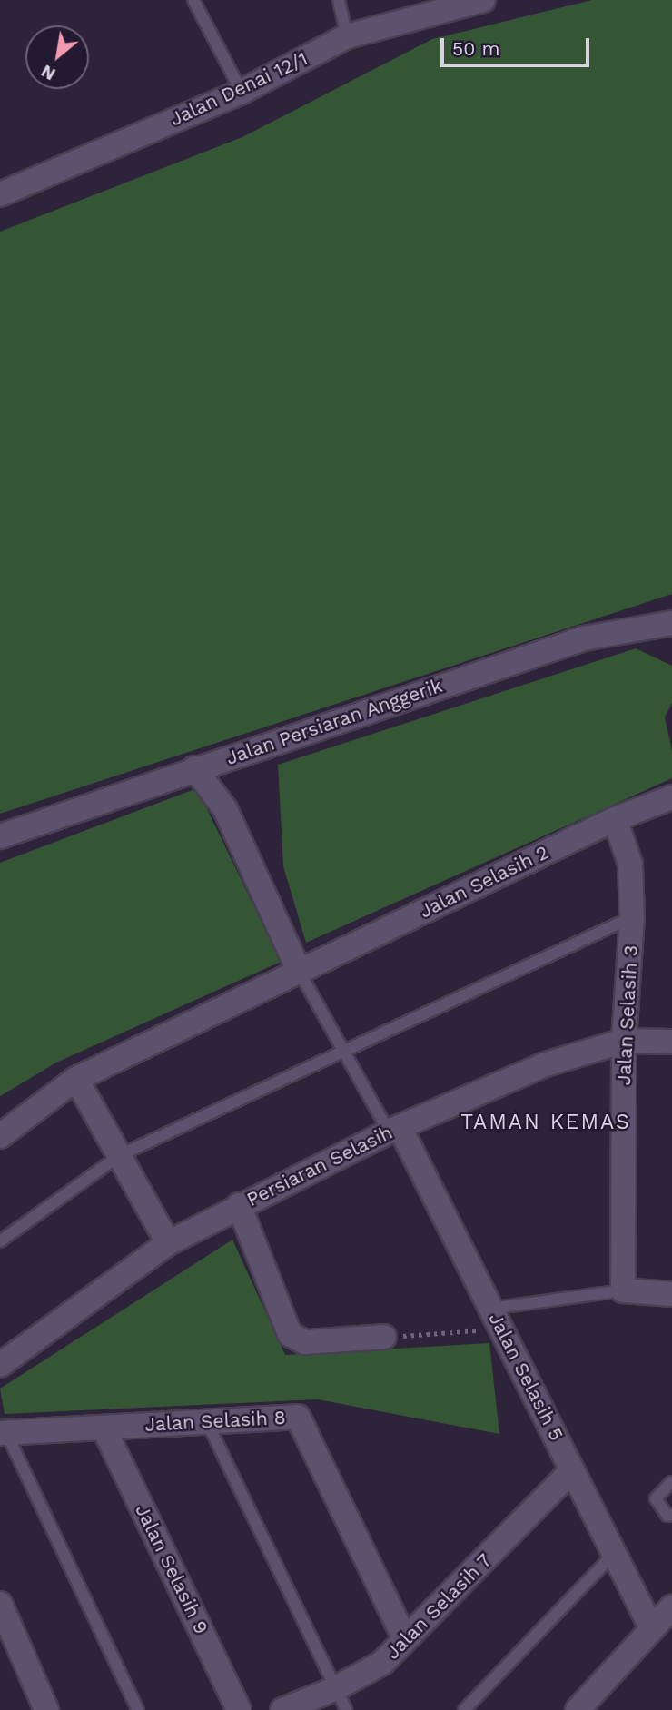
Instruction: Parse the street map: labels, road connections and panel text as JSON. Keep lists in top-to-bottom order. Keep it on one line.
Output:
{"streets":{"street":["Jalan Denai 12/1","Jalan Persiaran Anggerik","Jalan Selasih 2","Jalan Selasih 3","Persiaran Selasih","Jalan Selasih 5","Jalan Selasih 8","Jalan Selasih 9","Jalan Selasih 7"]},"crossings":[["Jalan Selasih 2","Jalan Selasih 3"],["Jalan Selasih 3","Persiaran Selasih"],["Persiaran Selasih","Jalan Selasih 5"],["Jalan Selasih 5","Jalan Selasih 7"],["Jalan Selasih 8","Jalan Selasih 9"],["Jalan Selasih 8","Jalan Selasih 7"]],"districts":["TAMAN KEMAS"],"scale_bar":"50 m","north":"bottom left"}
